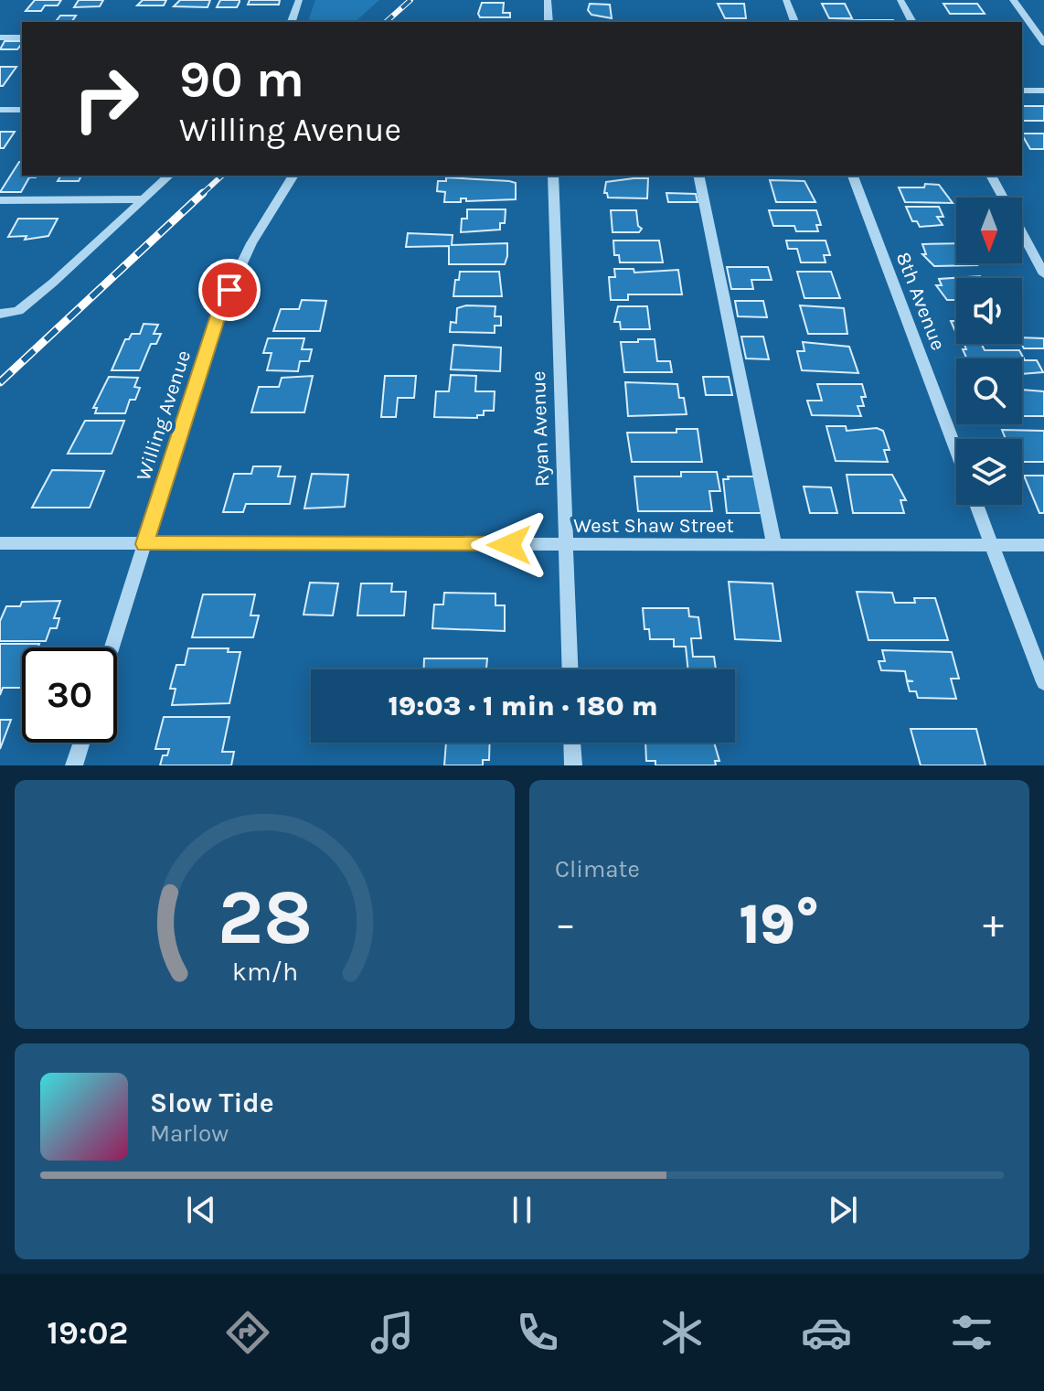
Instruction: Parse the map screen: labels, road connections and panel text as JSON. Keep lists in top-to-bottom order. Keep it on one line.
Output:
{"streets":{"street":["8th Avenue","Willing Avenue","Ryan Avenue","West Shaw Street"]},"crossings":[["Willing Avenue","West Shaw Street"],["Ryan Avenue","West Shaw Street"]],"north":"bottom","page":{"turn":["90 m","Willing Avenue"],"limit":"30","trip":"19:03 · 1 min · 180 m","tile":"Climate","heat":["−","19°","+"],"song":["Slow Tide","Marlow"],"tabs":"19:02","gauge":["28","km/h"]}}
